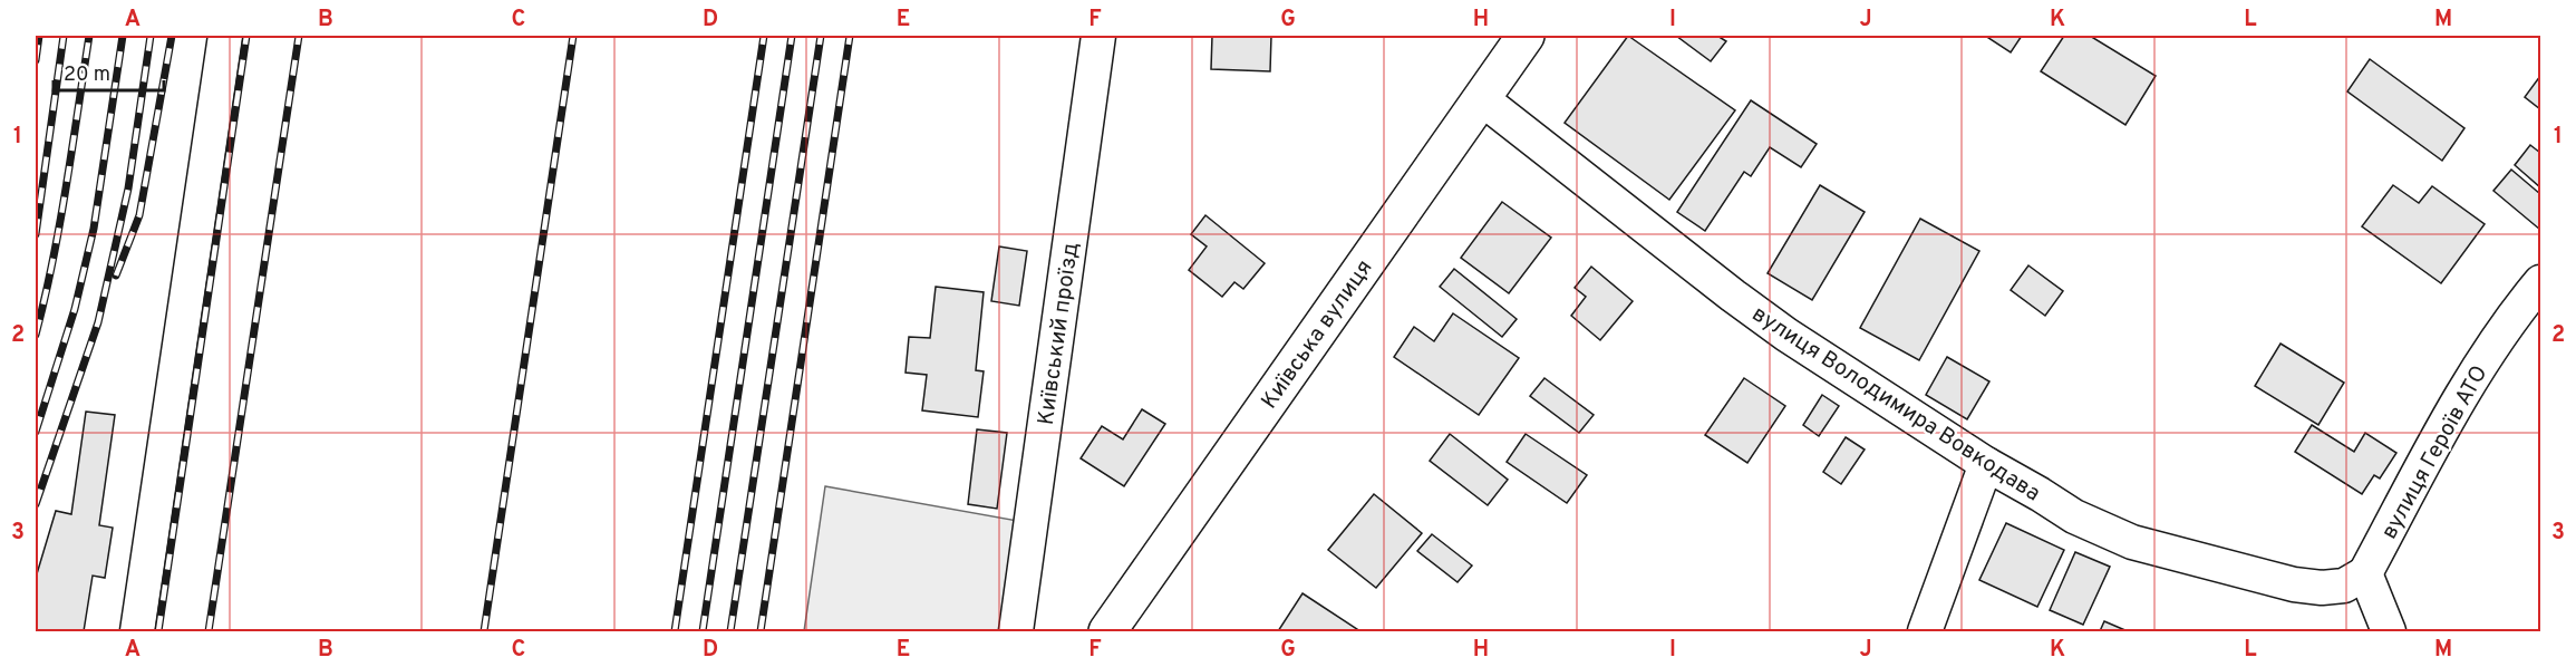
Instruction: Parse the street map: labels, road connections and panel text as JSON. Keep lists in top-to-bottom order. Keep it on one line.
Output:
{"streets":{"street":["Київський проїзд","Київська вулиця","вулиця Володимира Вовкодава","вулиця Героїв АТО"]},"crossings":[["Київська вулиця","вулиця Володимира Вовкодава"],["вулиця Володимира Вовкодава","вулиця Героїв АТО"]],"scale_bar":"20 m","grid":{"columns":["A","B","C","D","E","F","G","H","I","J","K","L","M"],"rows":["1","2","3"]}}
